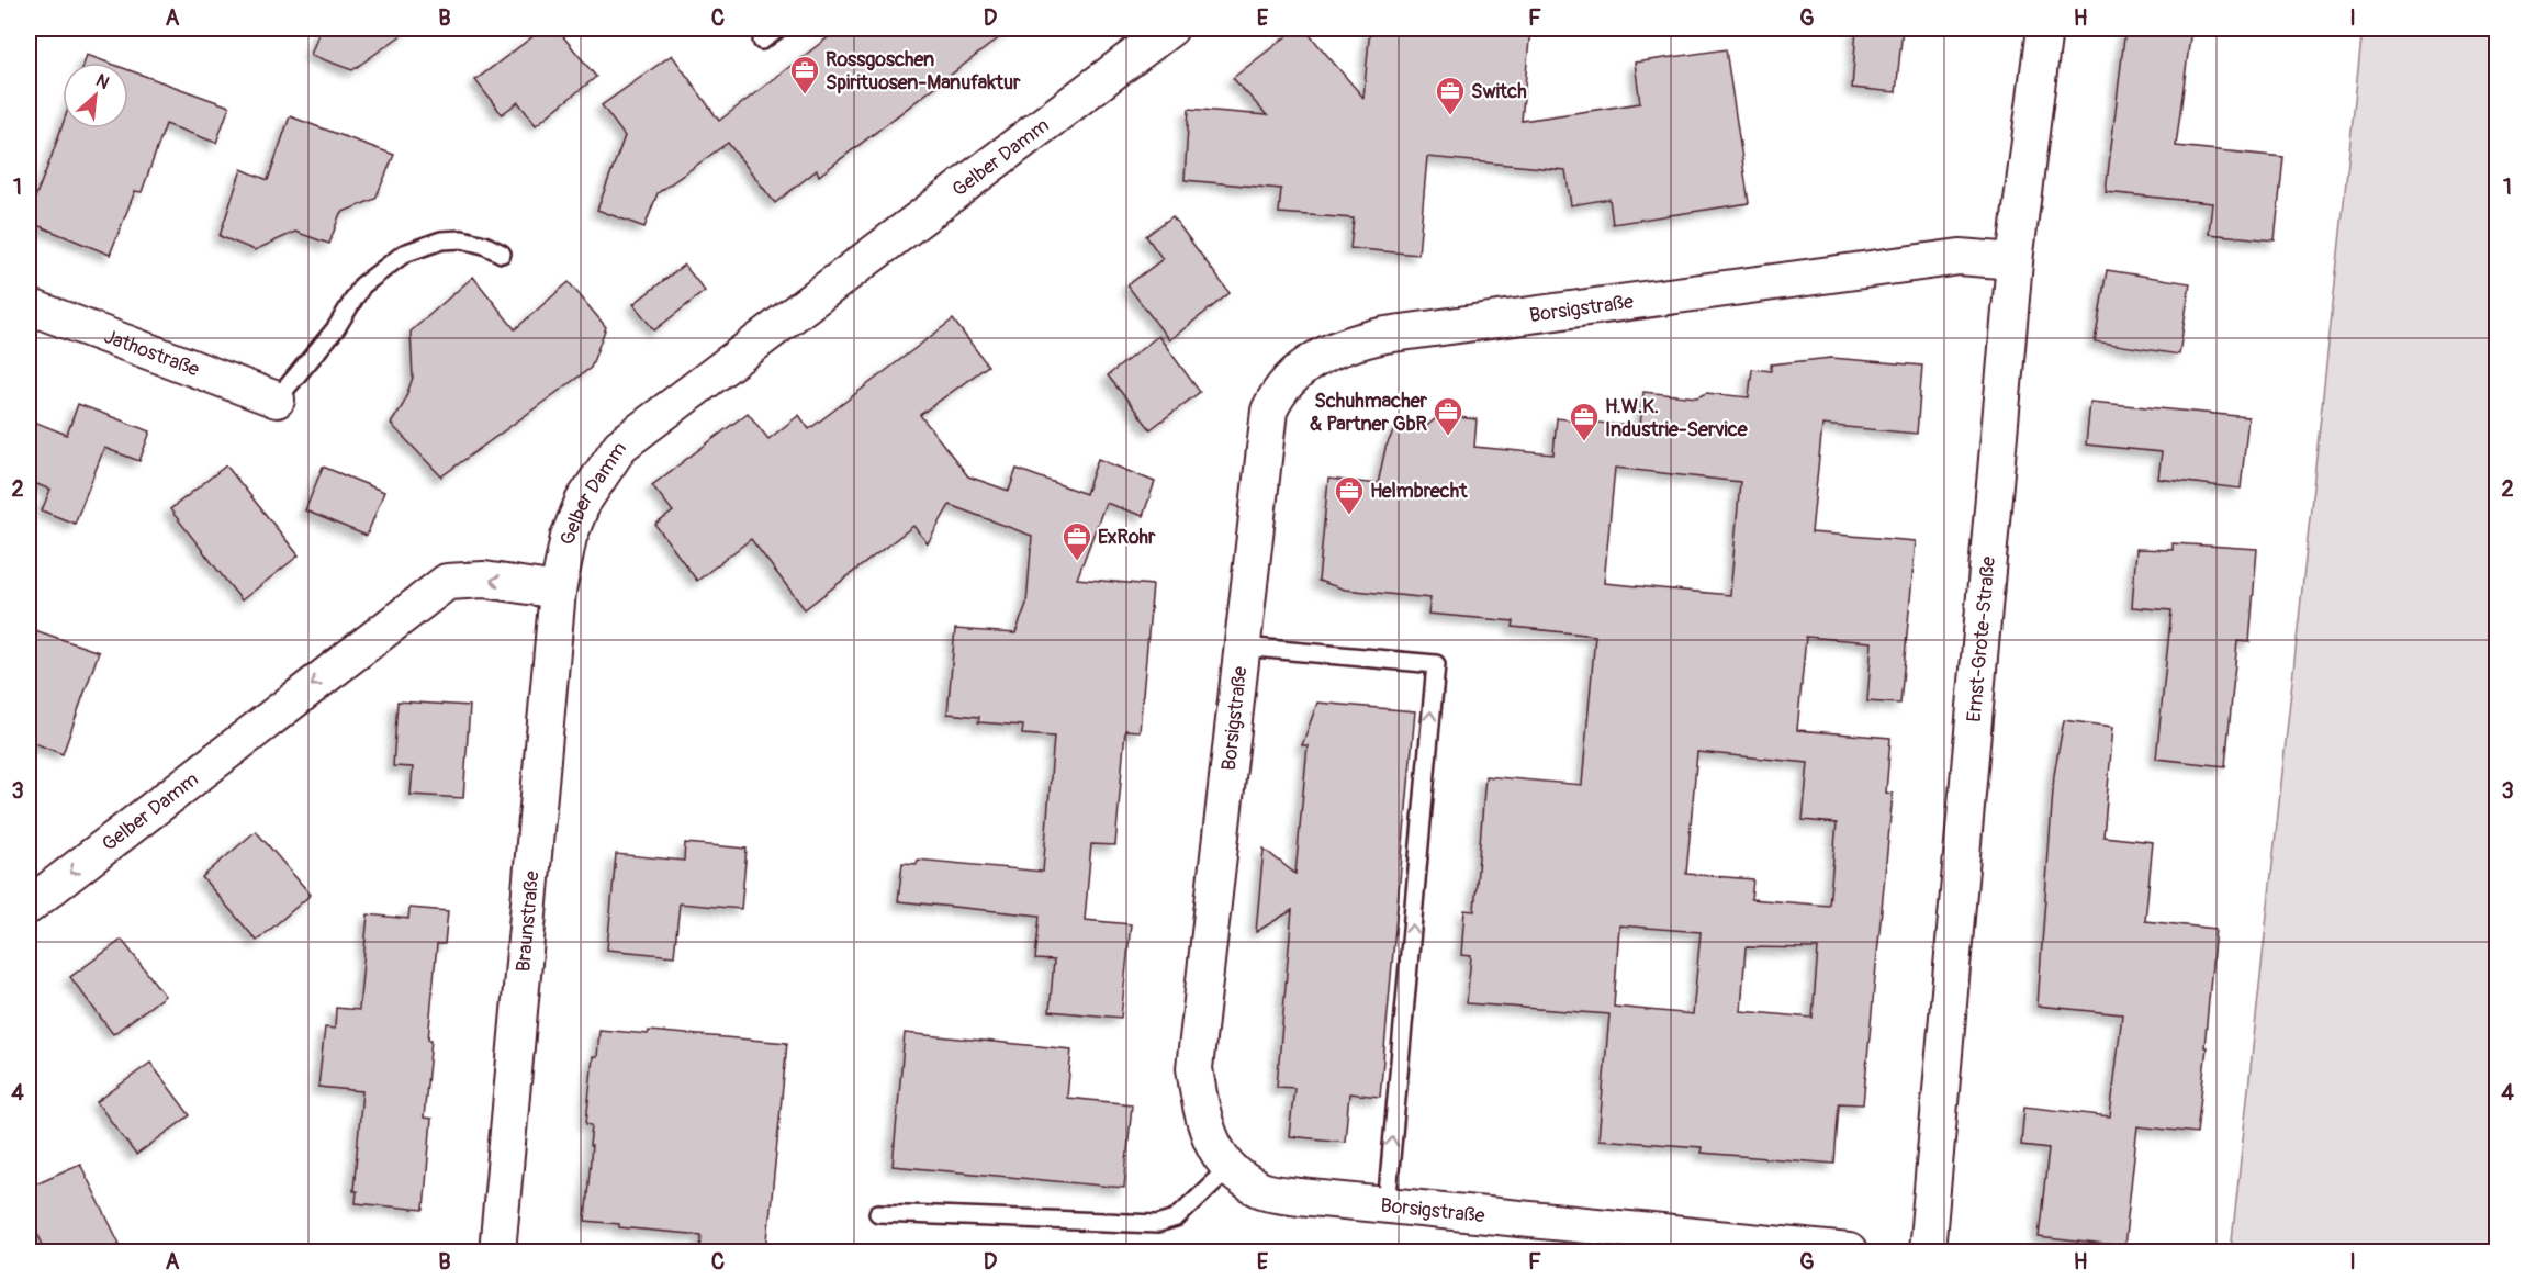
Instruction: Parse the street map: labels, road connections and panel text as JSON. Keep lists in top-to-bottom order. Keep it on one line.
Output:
{"streets":{"street":["Gelber Damm","Borsigstraße","Jathostraße","Ernst-Grote-Straße","Braunstraße"]},"crossings":[["Gelber Damm","Braunstraße"],["Borsigstraße","Ernst-Grote-Straße"]],"one_way":["Gelber Damm"],"places":{"office":["Rossgoschen Spirituosen-Manufaktur","Switch","Schuhmacher & Partner GbR","H.W.K. Industrie-Service","Helmbrecht","ExRohr"]},"north":"top right","grid":{"columns":["A","B","C","D","E","F","G","H","I"],"rows":["1","2","3","4"]}}
